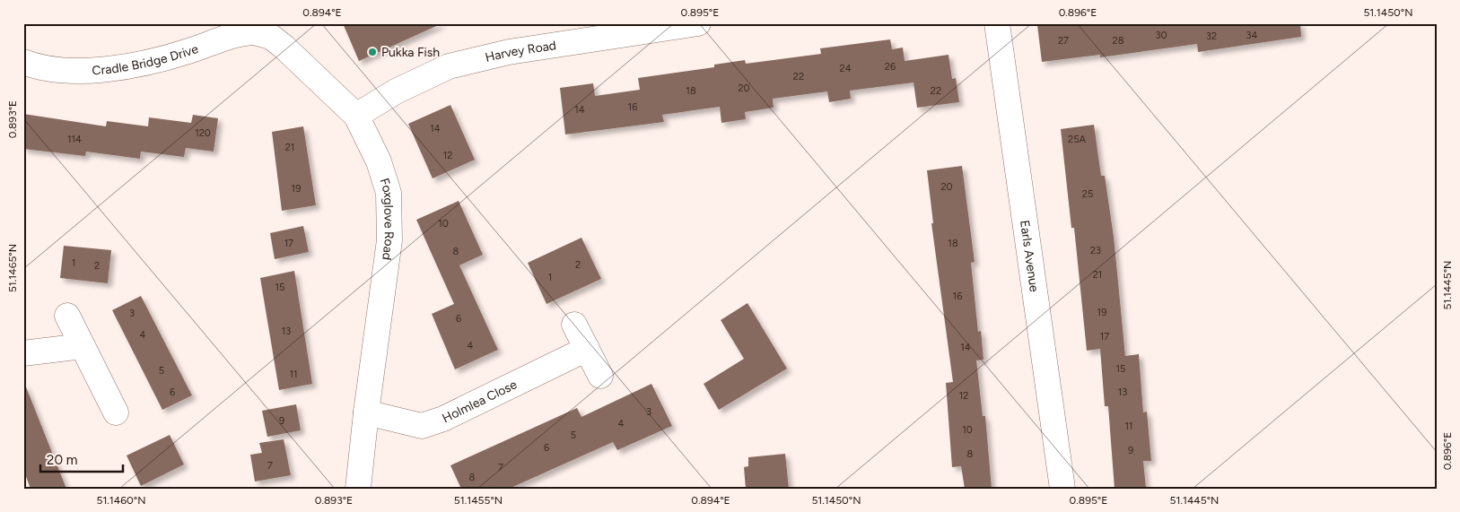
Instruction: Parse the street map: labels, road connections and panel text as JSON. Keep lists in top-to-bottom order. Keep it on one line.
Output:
{"streets":{"street":["Harvey Road","Cradle Bridge Drive","Foxglove Road","Earls Avenue","Holmlea Close"]},"crossings":[["Harvey Road","Foxglove Road"],["Cradle Bridge Drive","Foxglove Road"],["Foxglove Road","Holmlea Close"]],"places":["Pukka Fish"],"house_numbers":["30","34","32","27","28","26","24","22","20","18","22","16","14","14","120","114","25A","21","12","20","19","25","10","17","18","23","8","1","2","2","21","1","15","16","19","3","6","13","4","17","4","14","15","5","11","6","13","12","3","9","4","11","10","5","6","9","8","7","7","8"],"scale_bar":"20 m","coordinates":["0.894°E","0.895°E","0.896°E","51.1450°N","0.893°E","51.1465°N","51.1445°N","51.1460°N","51.1455°N"]}
